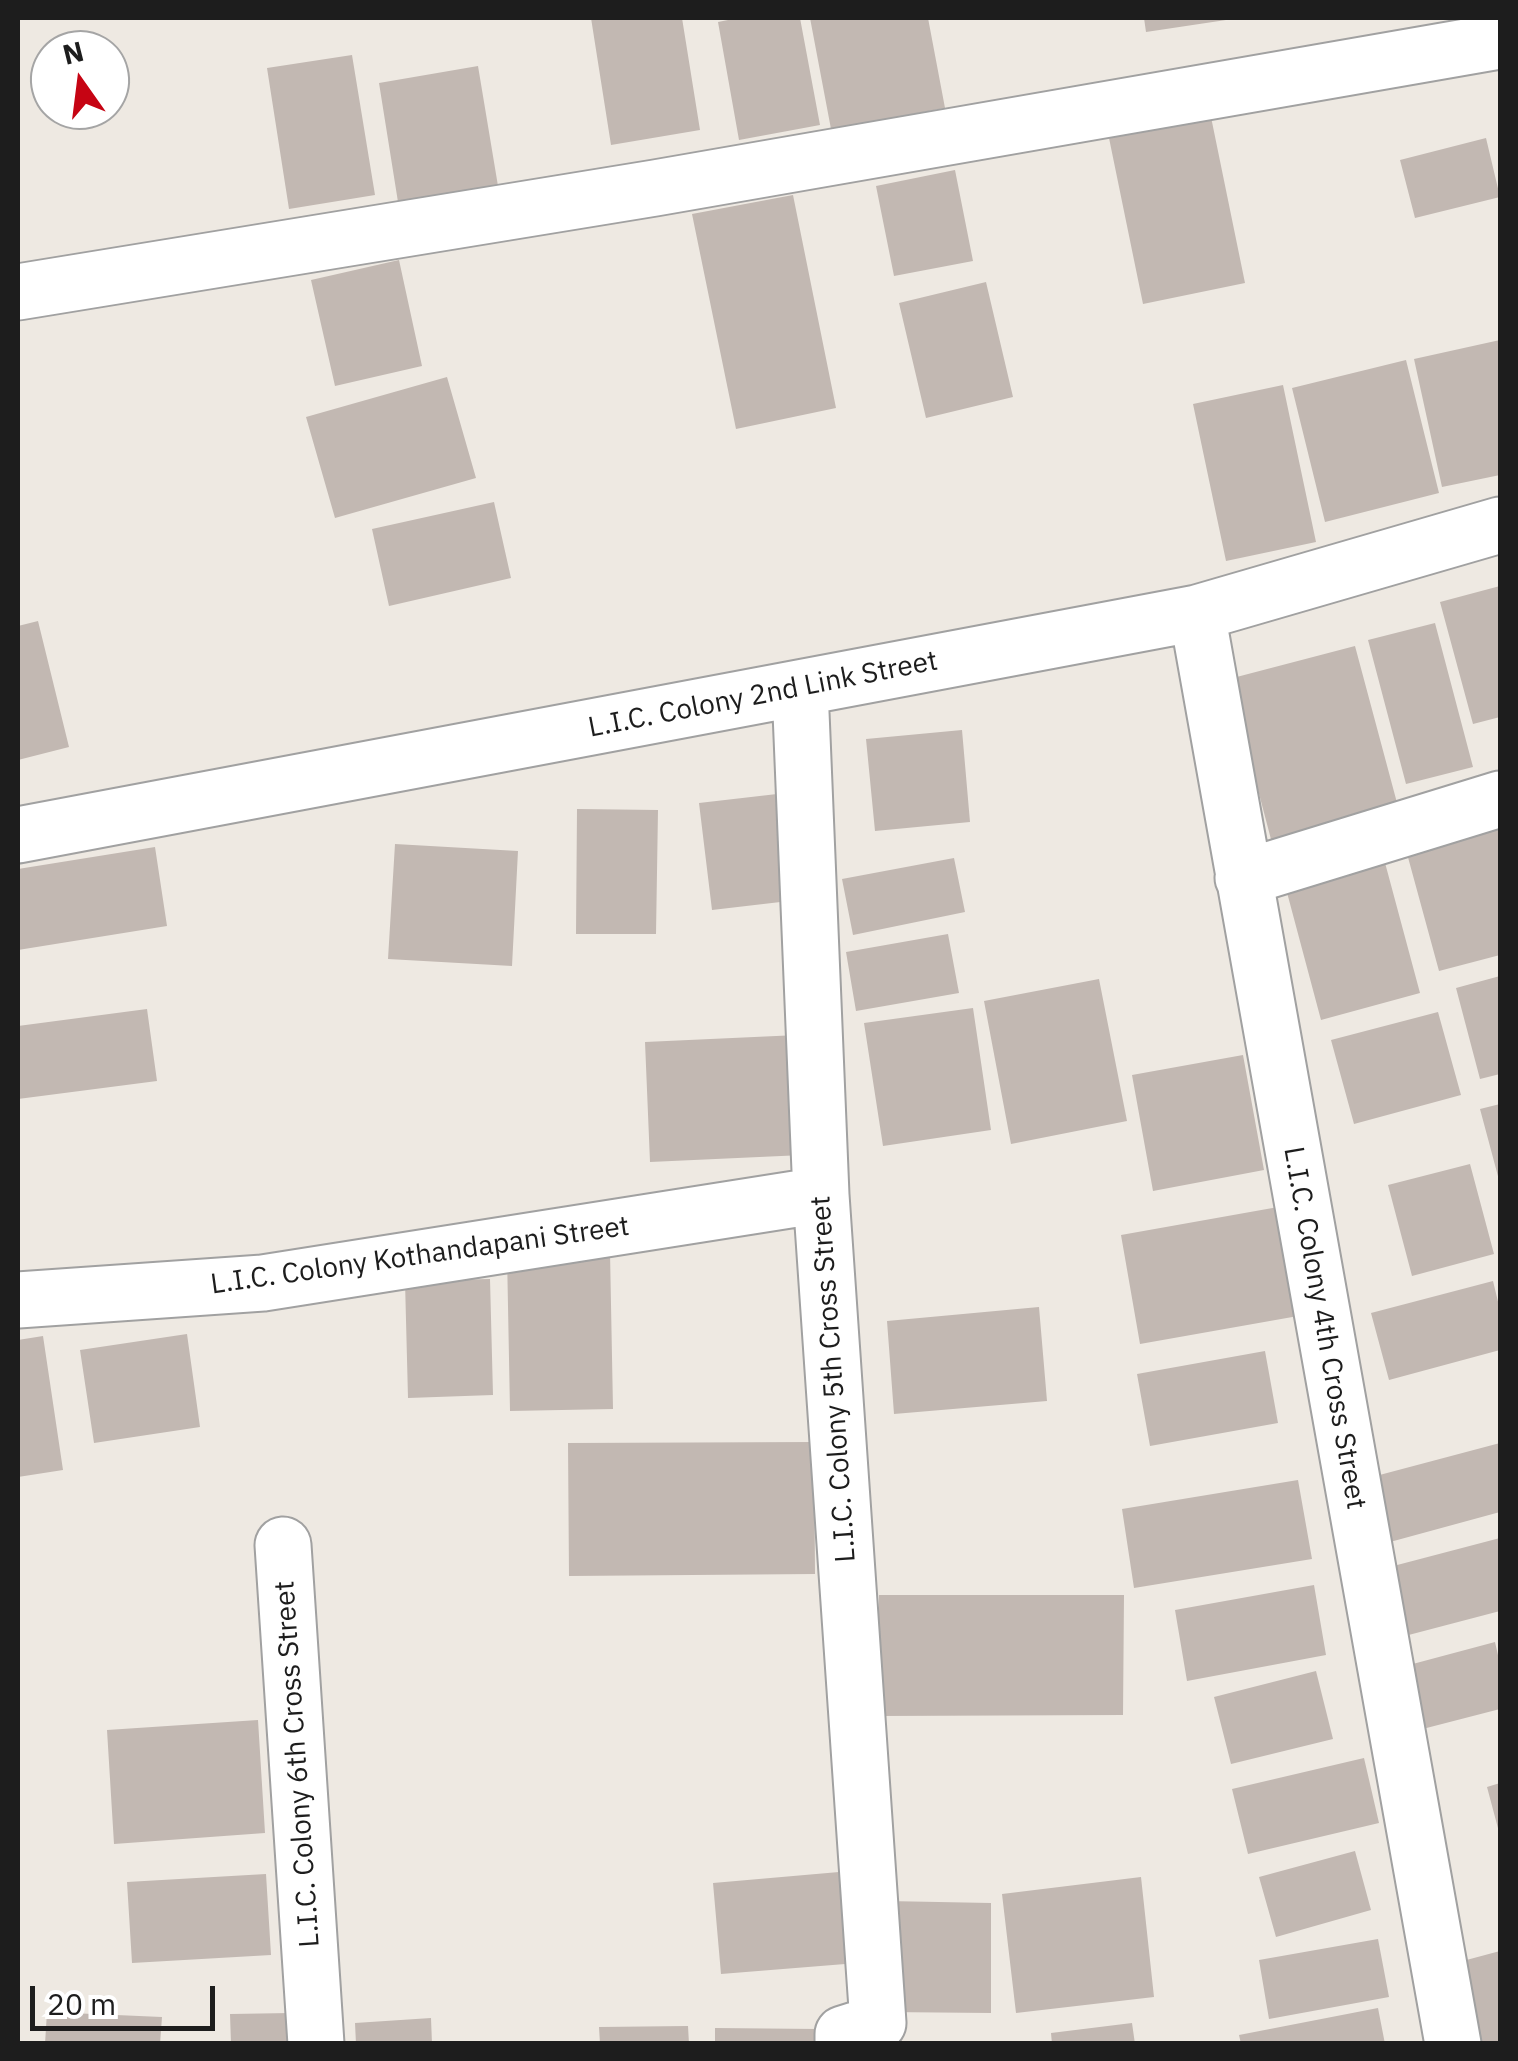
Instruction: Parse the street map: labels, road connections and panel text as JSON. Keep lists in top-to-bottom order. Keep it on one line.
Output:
{"streets":{"street":["L.I.C. Colony 2nd Link Street","L.I.C. Colony Kothandapani Street","L.I.C. Colony 4th Cross Street","L.I.C. Colony 5th Cross Street","L.I.C. Colony 6th Cross Street"]},"crossings":[["L.I.C. Colony 2nd Link Street","L.I.C. Colony 4th Cross Street"],["L.I.C. Colony 2nd Link Street","L.I.C. Colony 5th Cross Street"],["L.I.C. Colony Kothandapani Street","L.I.C. Colony 5th Cross Street"]],"scale_bar":"20 m","north":"top"}
